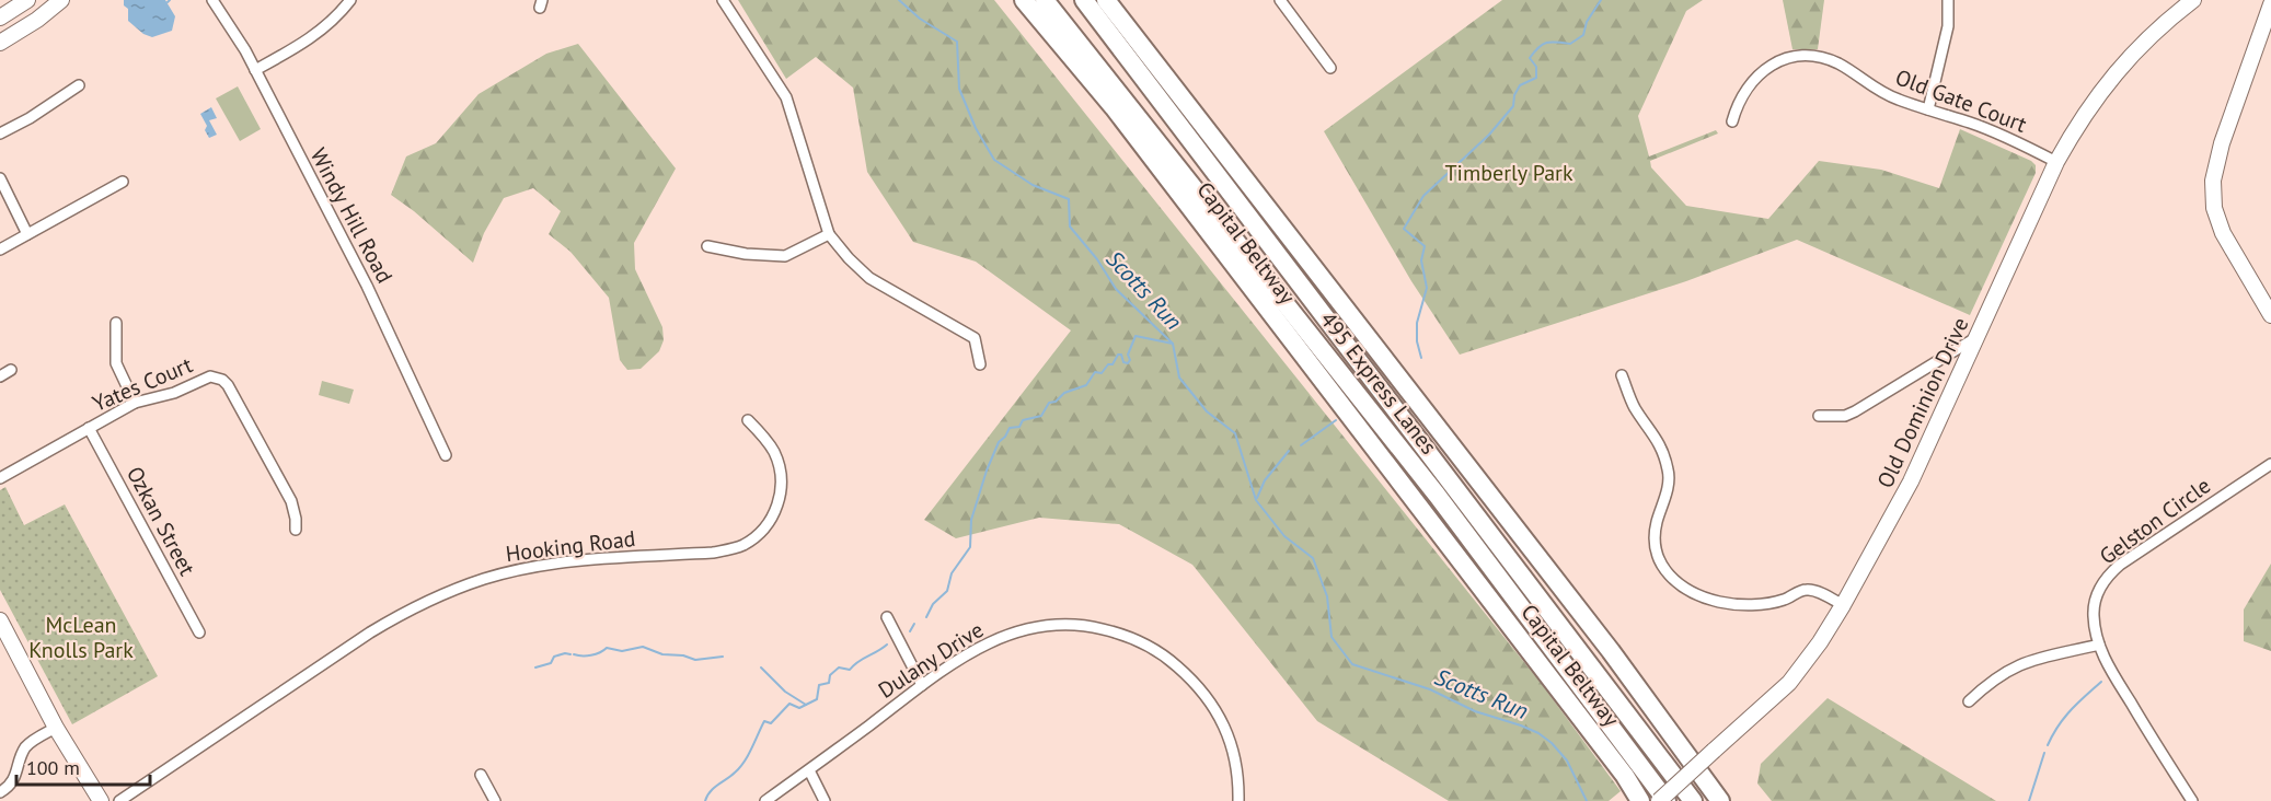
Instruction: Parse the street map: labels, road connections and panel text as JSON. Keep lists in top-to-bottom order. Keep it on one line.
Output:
{"streets":{"highway":["Capital Beltway","495 Express Lanes"],"main road":["Old Dominion Drive"],"street":["Old Gate Court","Windy Hill Road","Yates Court","Ozkan Street","Gelston Circle","Hooking Road","Dulany Drive"]},"crossings":[["Old Gate Court","Old Dominion Drive"],["Yates Court","Ozkan Street"]],"water":["Scotts Run"],"parks":["Timberly Park","McLean Knolls Park"],"scale_bar":"100 m"}
